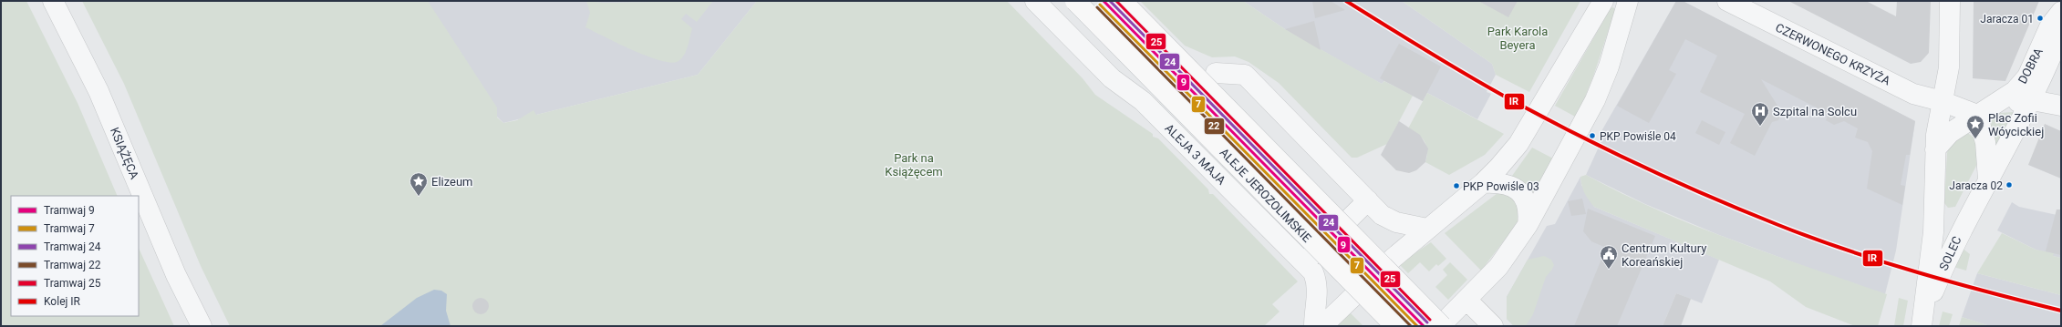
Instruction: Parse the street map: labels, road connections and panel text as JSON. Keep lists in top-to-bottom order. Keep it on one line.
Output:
{"streets":{"main road":["ALEJE JEROZOLIMSKIE"],"street":["CZERWONEGO KRZYŻA","DOBRA","KSIĄŻĘCA","ALEJA 3 MAJA","SOLEC"]},"crossings":[["CZERWONEGO KRZYŻA","DOBRA"]],"parks":["Park Karola Beyera","Park na Książęcem"],"places":{"other":["Jaracza 01","PKP Powiśle 04","Jaracza 02","PKP Powiśle 03"],"hospital":["Szpital na Solcu"],"place":["Plac Zofii Wóycickiej","Elizeum"],"public building":["Centrum Kultury Koreańskiej"]},"lines":["tram line 9","tram line 24","tram line 25","rail line IR","tram line 7","tram line 22"],"legend":["Tramwaj 9","Tramwaj 7","Tramwaj 24","Tramwaj 22","Tramwaj 25","Kolej IR"]}
